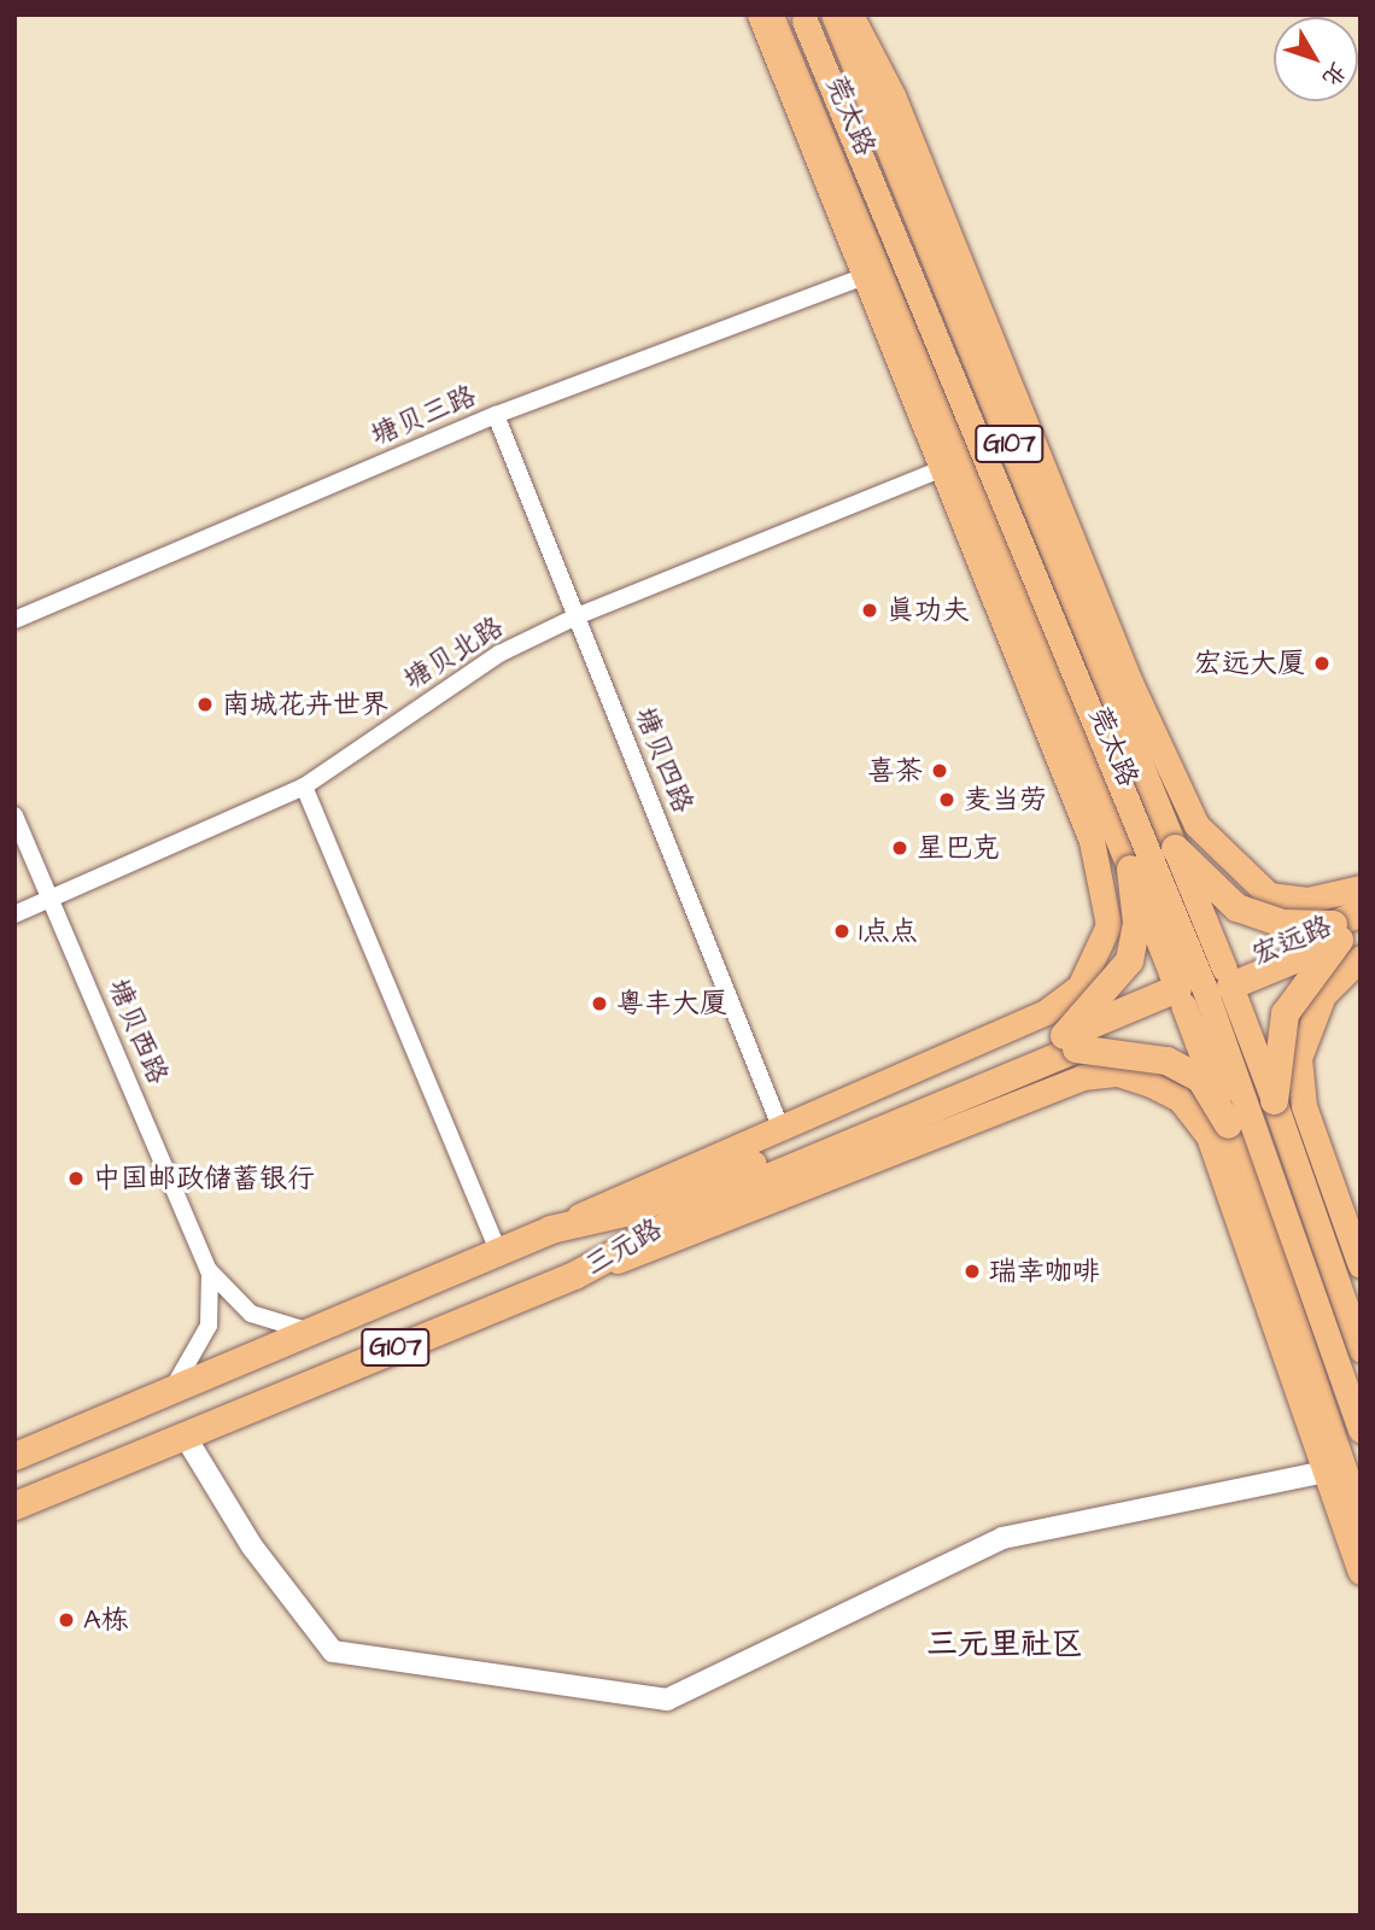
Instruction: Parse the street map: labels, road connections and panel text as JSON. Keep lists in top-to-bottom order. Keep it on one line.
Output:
{"streets":{"highway":["G107","宏远路","三元路"],"main road":["莞太路"],"street":["塘贝三路","塘贝北路","塘贝四路","塘贝西路"]},"crossings":[["莞太路","宏远路"],["莞太路","三元路"],["塘贝三路","塘贝四路"],["塘贝北路","塘贝四路"],["塘贝北路","塘贝西路"],["宏远路","三元路"]],"districts":["三元里社区"],"places":["真功夫","宏远大厦","南城花卉世界","喜茶","麦当劳","星巴克","1点点","粤丰大厦","中国邮政储蓄银行","瑞幸咖啡","A栋"],"north":"bottom right"}
